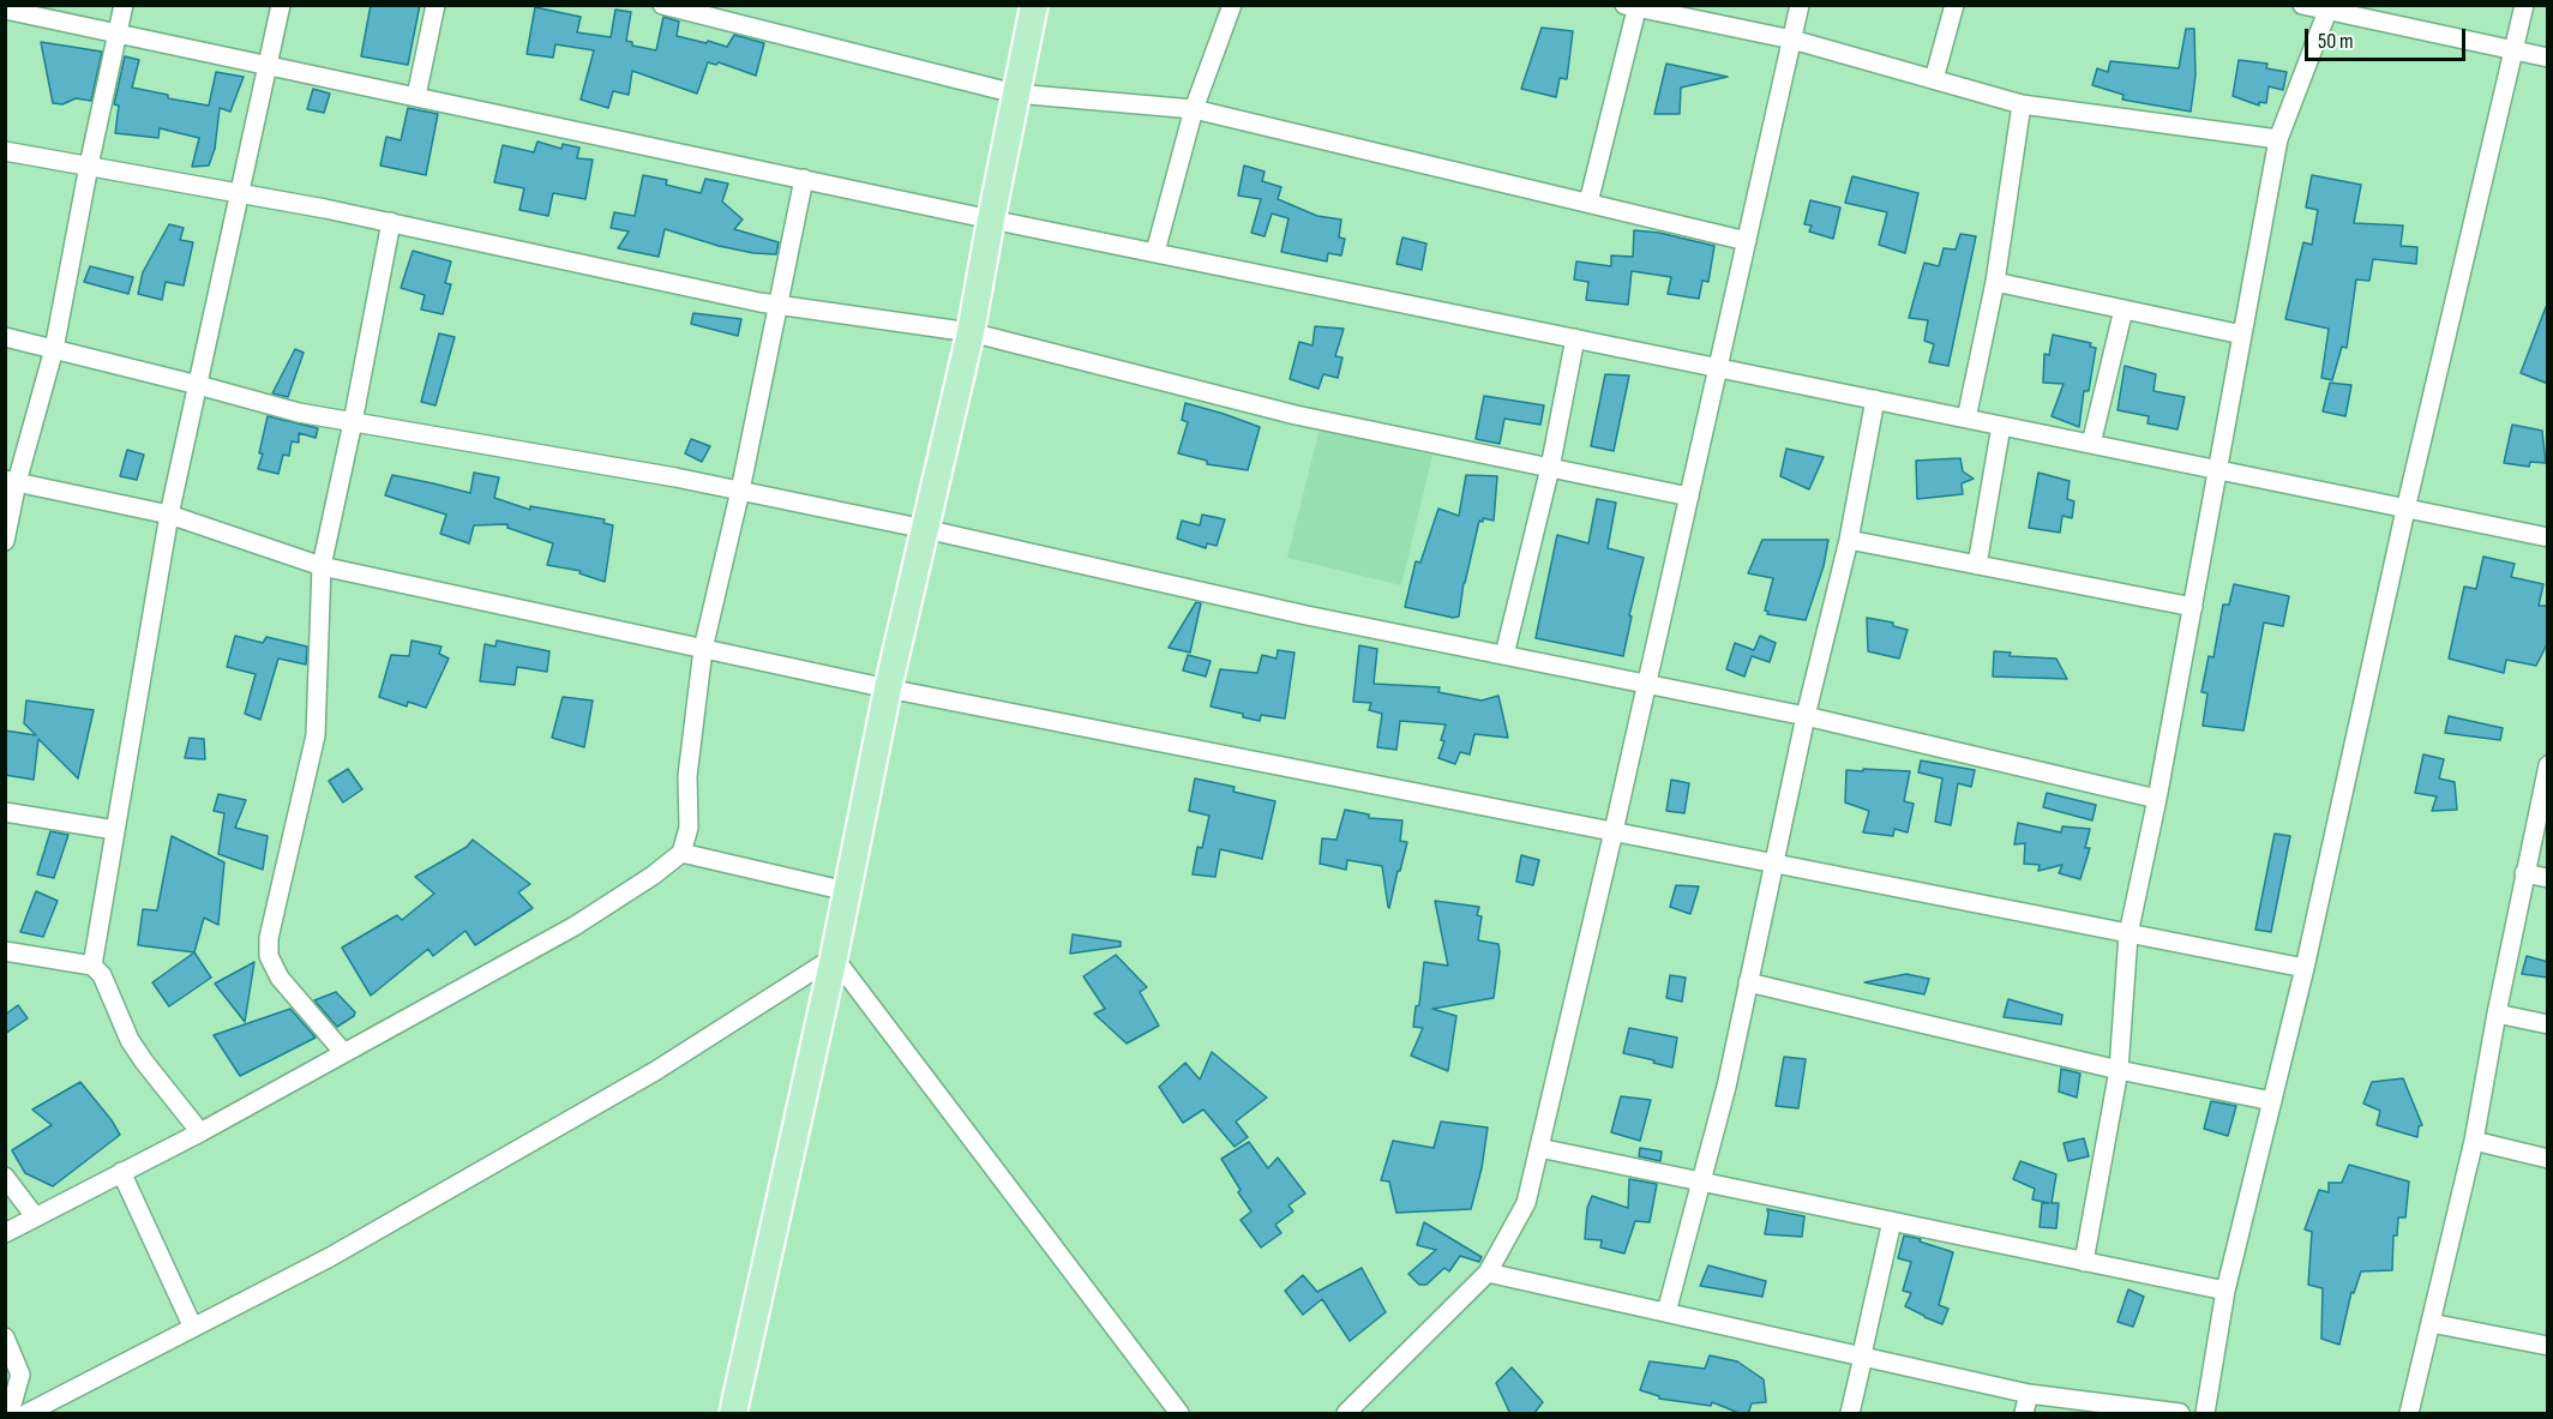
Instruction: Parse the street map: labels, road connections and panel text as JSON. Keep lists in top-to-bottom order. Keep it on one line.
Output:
{"scale_bar":"50 m"}
